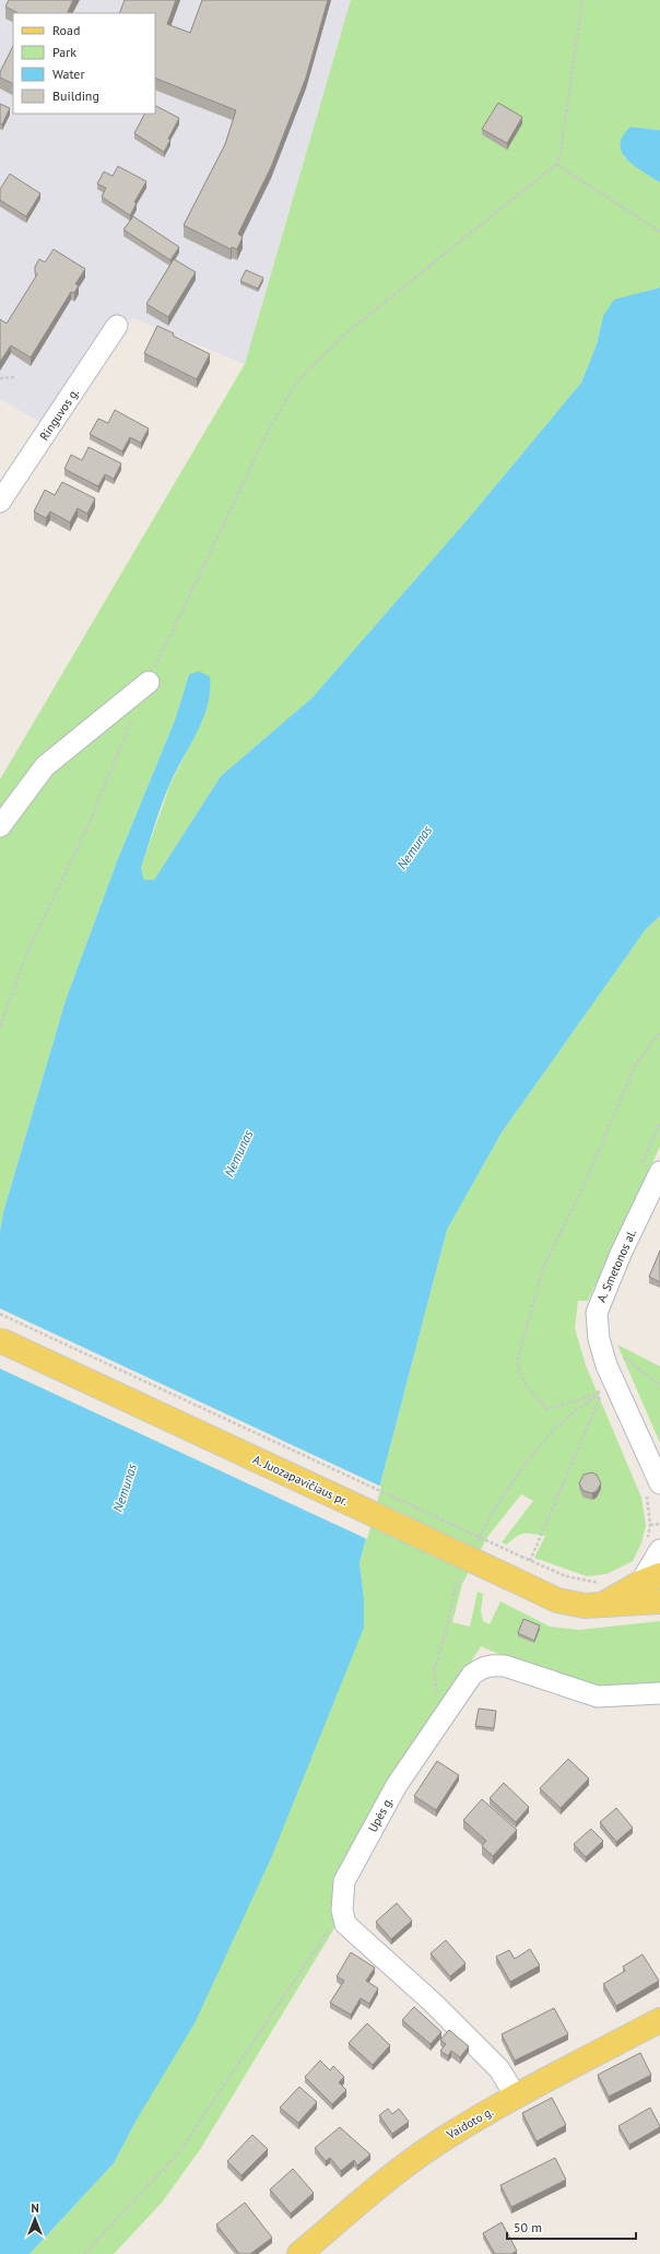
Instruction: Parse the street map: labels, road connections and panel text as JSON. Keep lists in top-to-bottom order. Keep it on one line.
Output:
{"streets":{"main road":["A. Juozapavičiaus pr.","Vaidoto g."],"street":["Ringuvos g.","A. Smetonos al.","Upės g."]},"crossings":[["Upės g.","Vaidoto g."]],"water":["Nemunas"],"legend":["Road","Park","Water","Building"],"scale_bar":"50 m","north":"top"}
